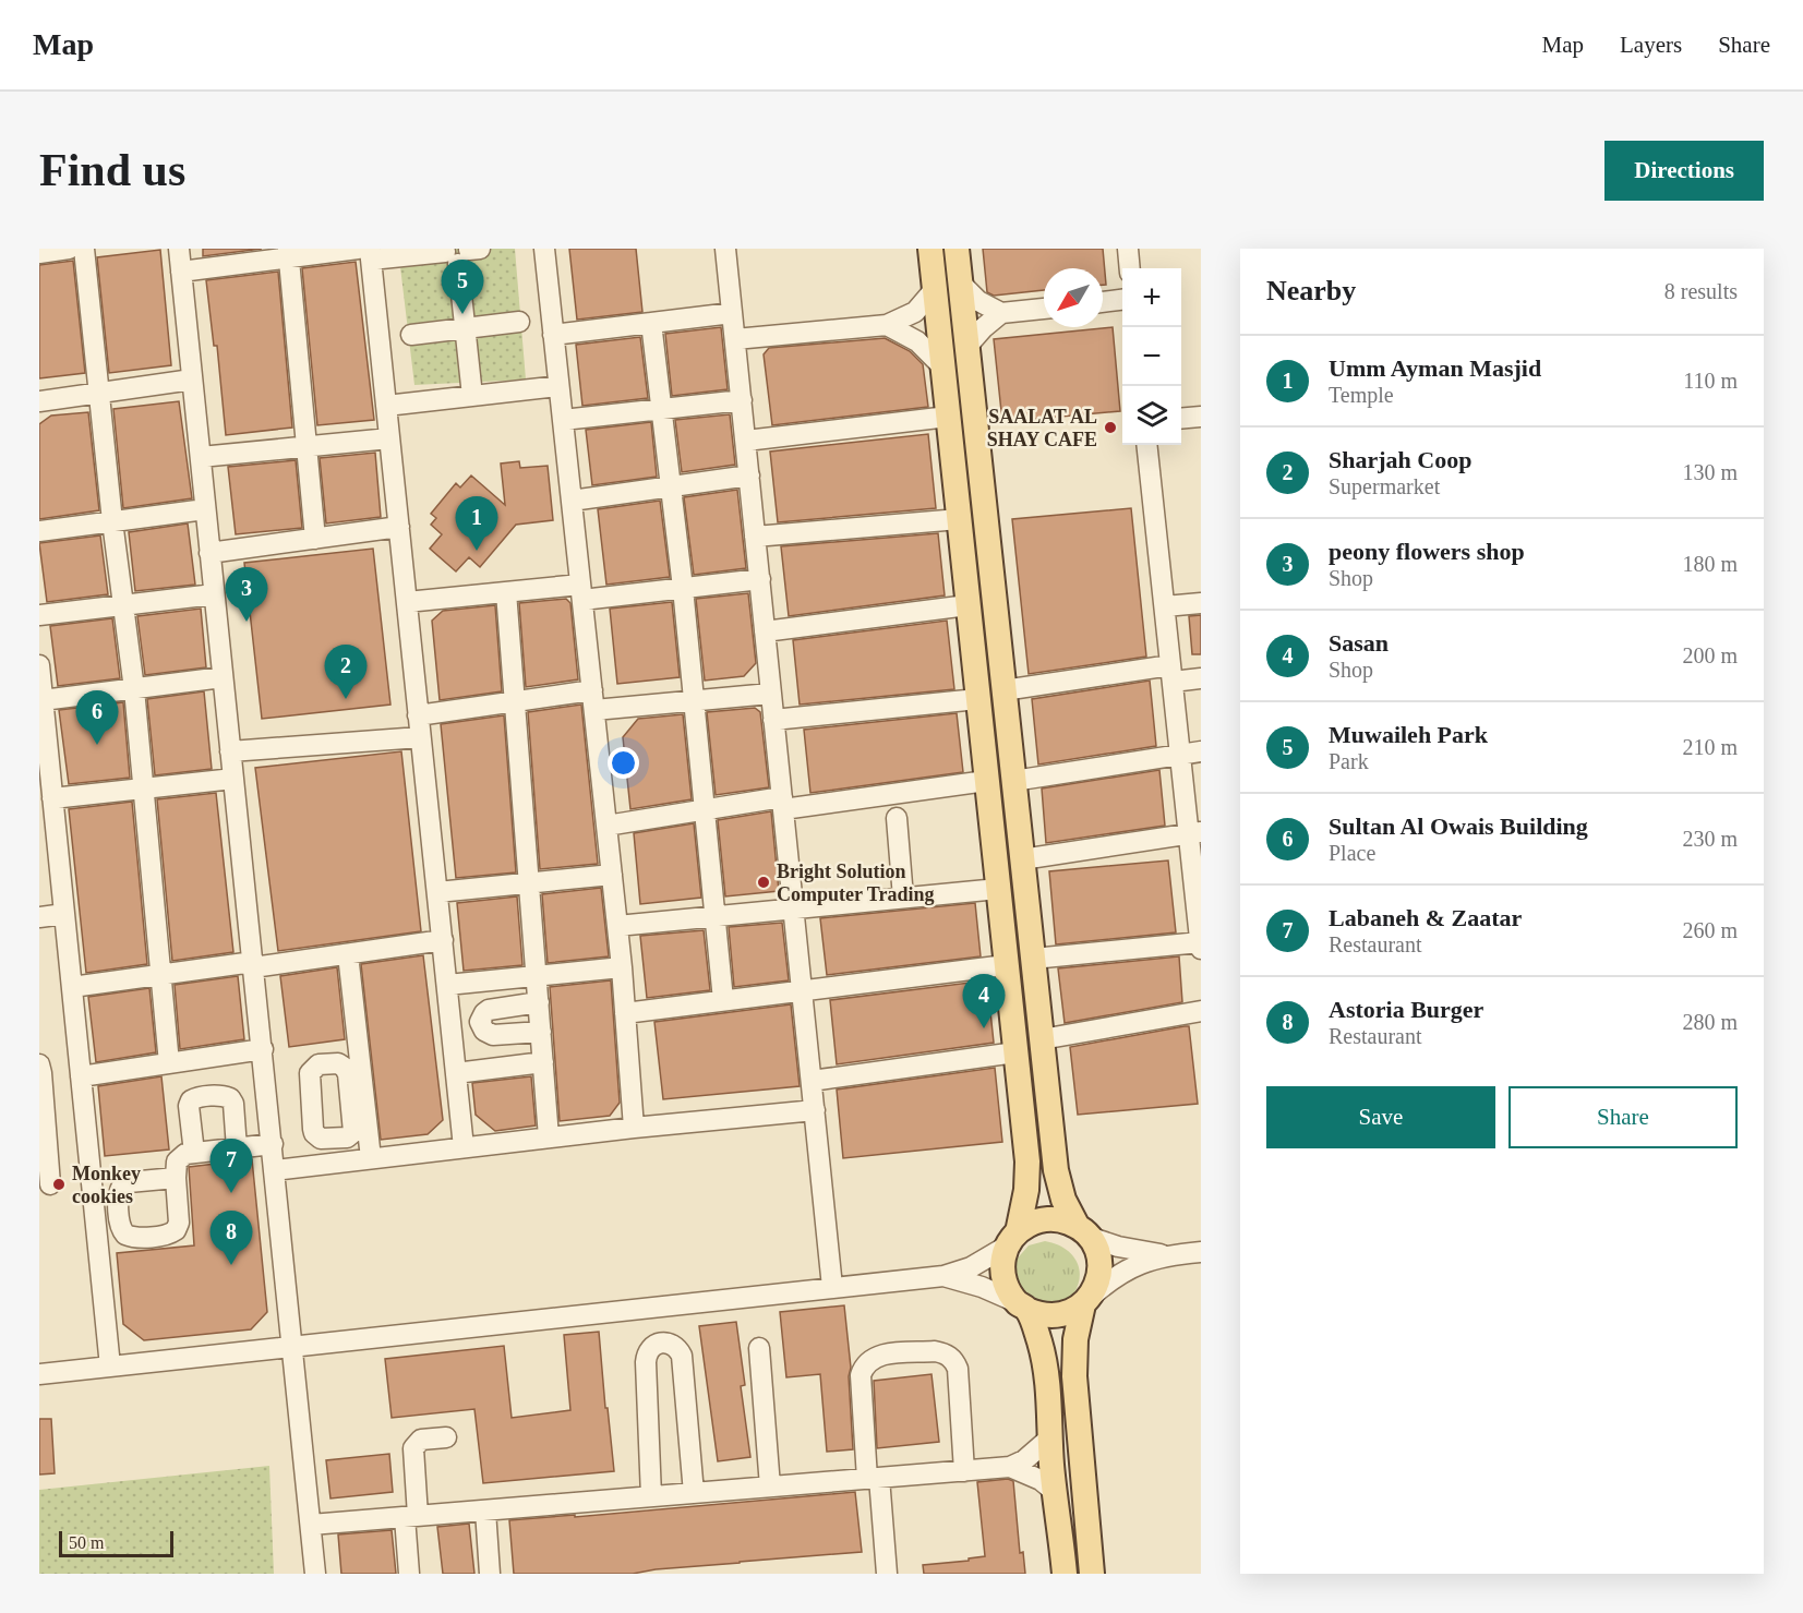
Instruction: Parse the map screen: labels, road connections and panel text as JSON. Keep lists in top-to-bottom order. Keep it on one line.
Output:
{"places":["SAALAT AL SHAY CAFE","Bright Solution Computer Trading","Monkey cookies"],"scale_bar":"50 m","north":"bottom left","page":{"header":"Map","nav":["Map","Layers","Share"],"buttons":["Directions",["Save","Share"]],"title":"Find us","heading":["Nearby","8 results"],"pins":["5","1","3","2","6","4","7","8"],"map_buttons":["+","−"],"list":[{"mark":"1","name":"Umm Ayman Masjid","note":"Temple","value":"110 m"},{"mark":"2","name":"Sharjah Coop","note":"Supermarket","value":"130 m"},{"mark":"3","name":"peony flowers shop","note":"Shop","value":"180 m"},{"mark":"4","name":"Sasan","note":"Shop","value":"200 m"},{"mark":"5","name":"Muwaileh Park","note":"Park","value":"210 m"},{"mark":"6","name":"Sultan Al Owais Building","note":"Place","value":"230 m"},{"mark":"7","name":"Labaneh & Zaatar","note":"Restaurant","value":"260 m"},{"mark":"8","name":"Astoria Burger","note":"Restaurant","value":"280 m"}],"scale":"50 m"}}
